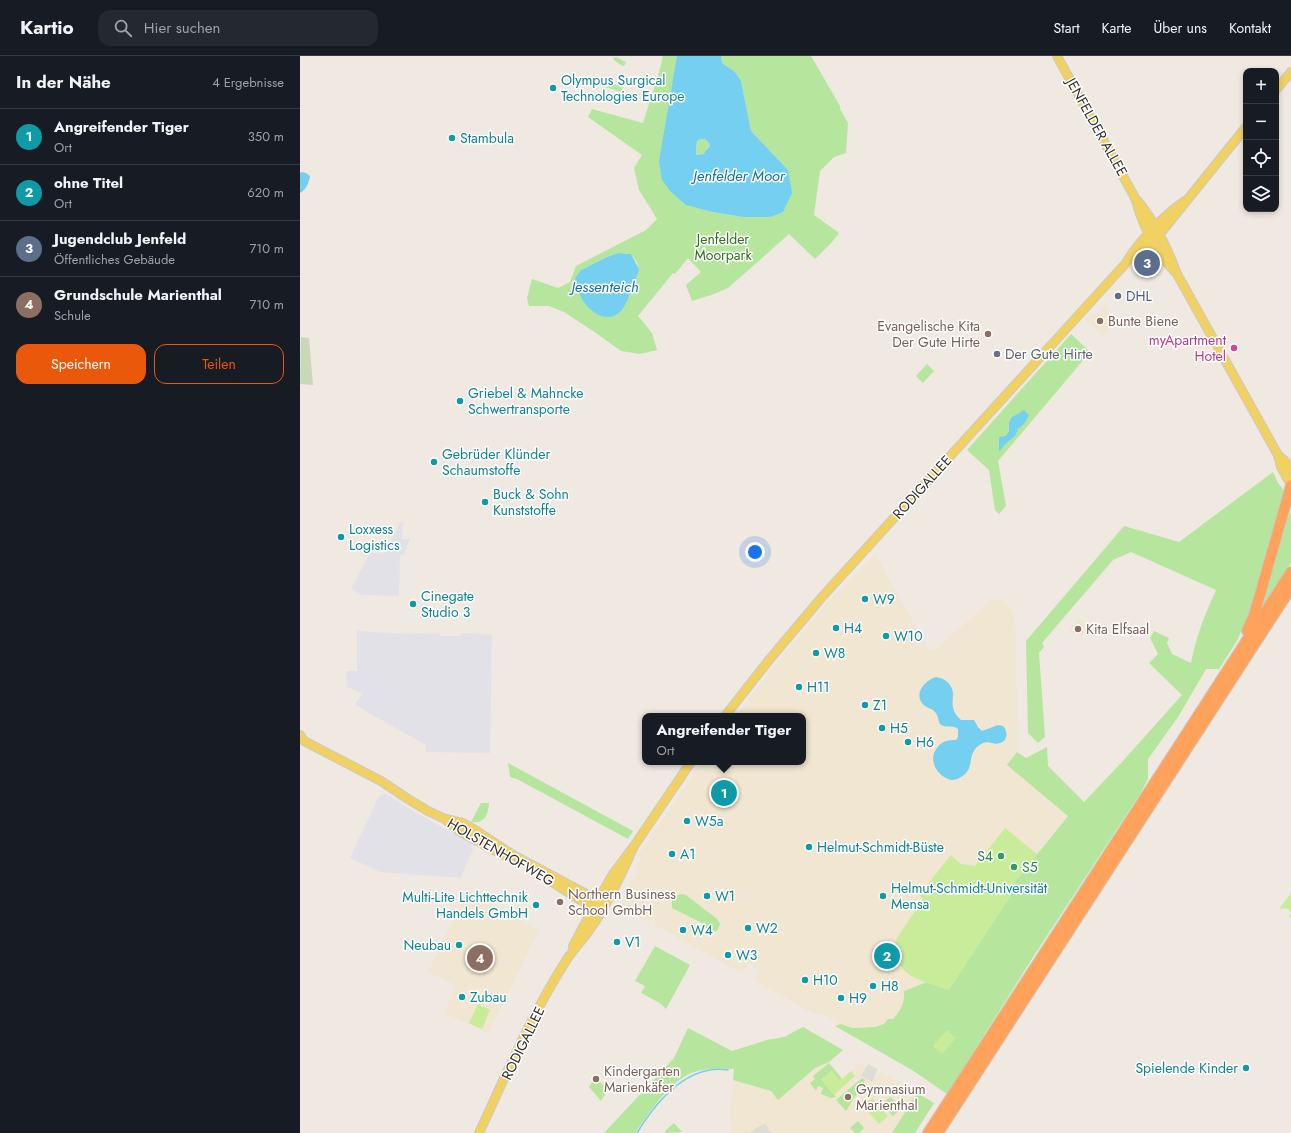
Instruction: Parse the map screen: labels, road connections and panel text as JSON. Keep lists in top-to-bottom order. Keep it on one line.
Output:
{"streets":{"main road":["JENFELDER ALLEE","RODIGALLEE","HOLSTENHOFWEG"]},"crossings":[["JENFELDER ALLEE","RODIGALLEE"],["RODIGALLEE","HOLSTENHOFWEG"]],"water":["Jenfelder Moor","Jessenteich"],"parks":["Jenfelder Moorpark"],"places":["Olympus Surgical Technologies Europe","Stambula","DHL","Bunte Biene","Evangelische Kita Der Gute Hirte","myApartment Hotel","Der Gute Hirte","Griebel & Mahncke Schwertransporte","Gebrüder Klünder Schaumstoffe","Buck & Sohn Kunststoffe","Loxxess Logistics","W9","Cinegate Studio 3","H4","Kita Elfsaal","W10","W8","H11","Z1","H5","H6","W5a","Helmut-Schmidt-Büste","A1","S4","S5","W1","Helmut-Schmidt-Universität Mensa","Northern Business School GmbH","Multi-Lite Lichttechnik Handels GmbH","W2","W4","V1","Neubau","W3","H10","H8","Zubau","H9","Spielende Kinder","Kindergarten Marienkäfer","Gymnasium Marienthal"],"page":{"header":"Kartio","search":"Hier suchen","nav":["Start","Karte","Über uns","Kontakt"],"heading":["In der Nähe","4 Ergebnisse"],"map_buttons":["+","−"],"list":[{"mark":"1","name":"Angreifender Tiger","note":"Ort","value":"350 m"},{"mark":"2","name":"ohne Titel","note":"Ort","value":"620 m"},{"mark":"3","name":"Jugendclub Jenfeld","note":"Öffentliches Gebäude","value":"710 m"},{"mark":"4","name":"Grundschule Marienthal","note":"Schule","value":"710 m"}],"pins":["3","1","2","4"],"buttons":["Speichern","Teilen"],"popup":["Angreifender Tiger","Ort"]}}
